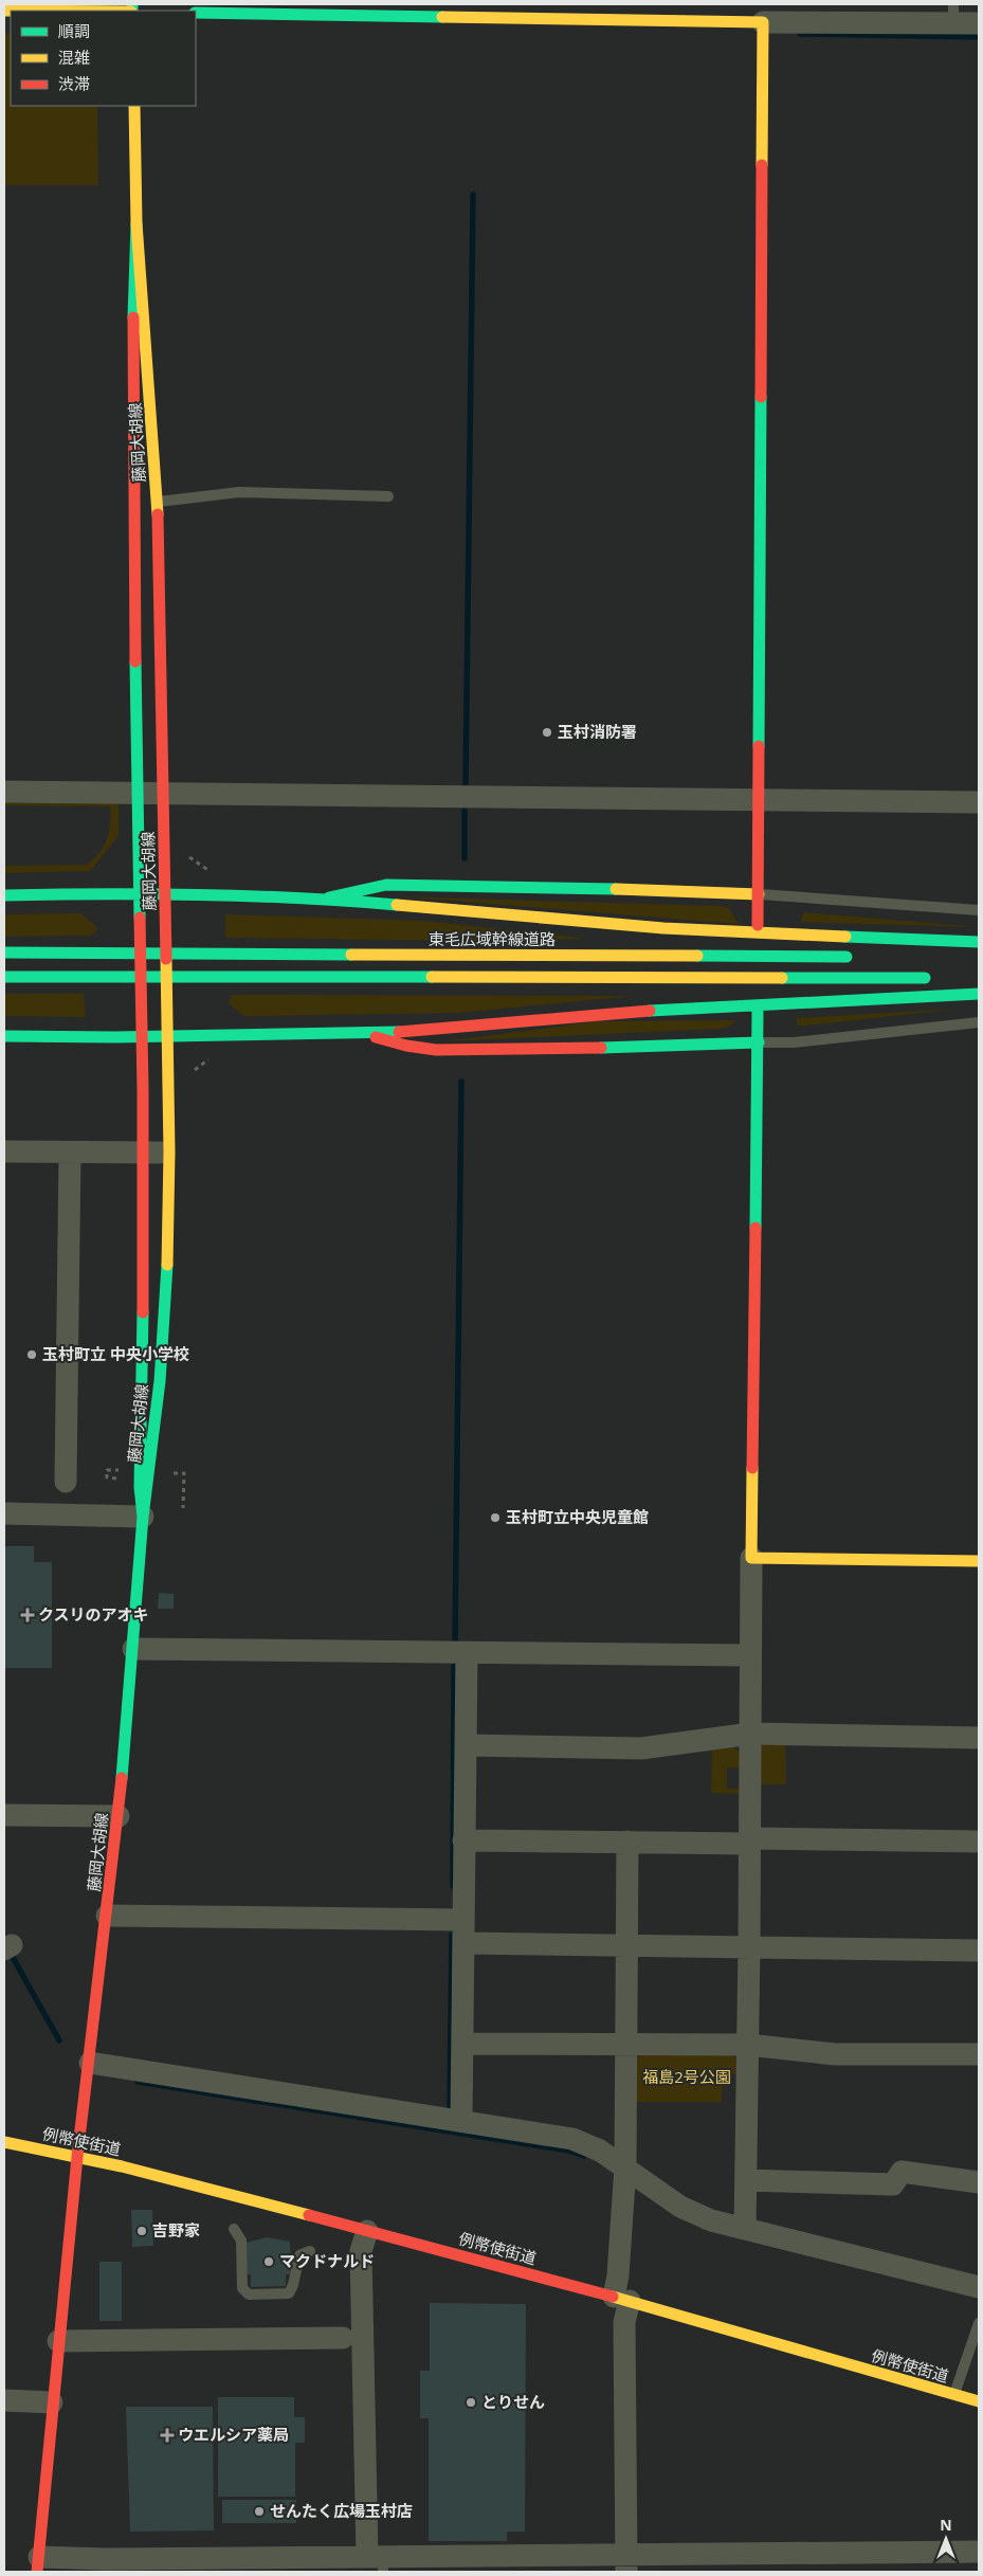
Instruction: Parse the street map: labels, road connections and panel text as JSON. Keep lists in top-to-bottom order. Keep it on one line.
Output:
{"streets":{"main road":["藤岡大胡線","東毛広域幹線道路","例幣使街道"]},"crossings":[["藤岡大胡線","例幣使街道"]],"parks":["福島2号公園"],"places":{"other":["玉村消防署","玉村町立 中央小学校","玉村町立中央児童館","吉野家","マクドナルド","とりせん","せんたく広場玉村店"],"health":["クスリのアオキ","ウエルシア薬局"]},"legend":["順調","混雑","渋滞"],"north":"top"}
